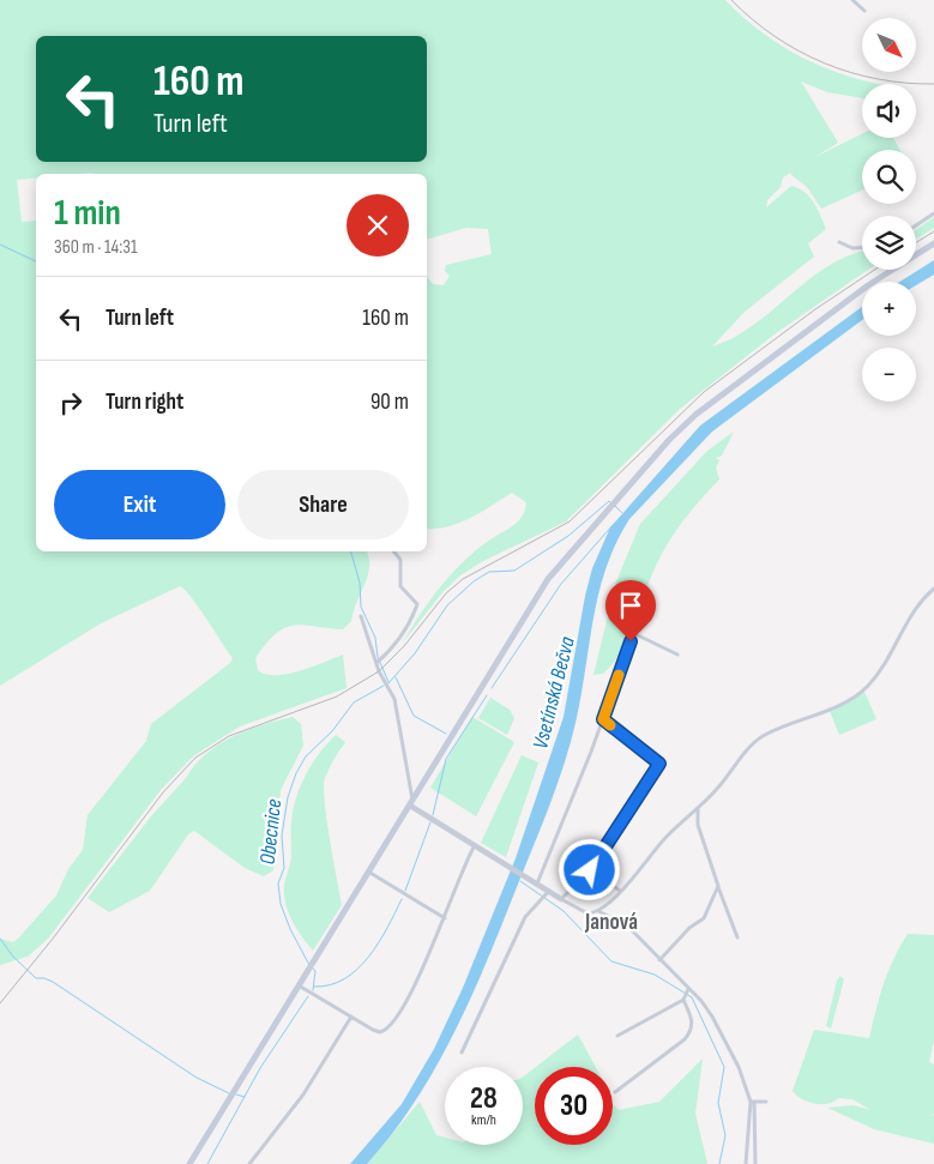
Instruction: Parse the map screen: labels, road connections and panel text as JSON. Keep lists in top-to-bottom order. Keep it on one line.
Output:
{"districts":["Janová"],"water":["Vsetínská Bečva","Obecnice"],"north":"bottom right","page":{"map_buttons":["+","−"],"turn":["160 m","Turn left"],"heading":["1 min","360 m · 14:31"],"list":[{"name":"Turn left","value":"160 m"},{"name":"Turn right","value":"90 m"}],"buttons":["Exit","Share"],"speed":"28 km/h","limit":"30"}}
